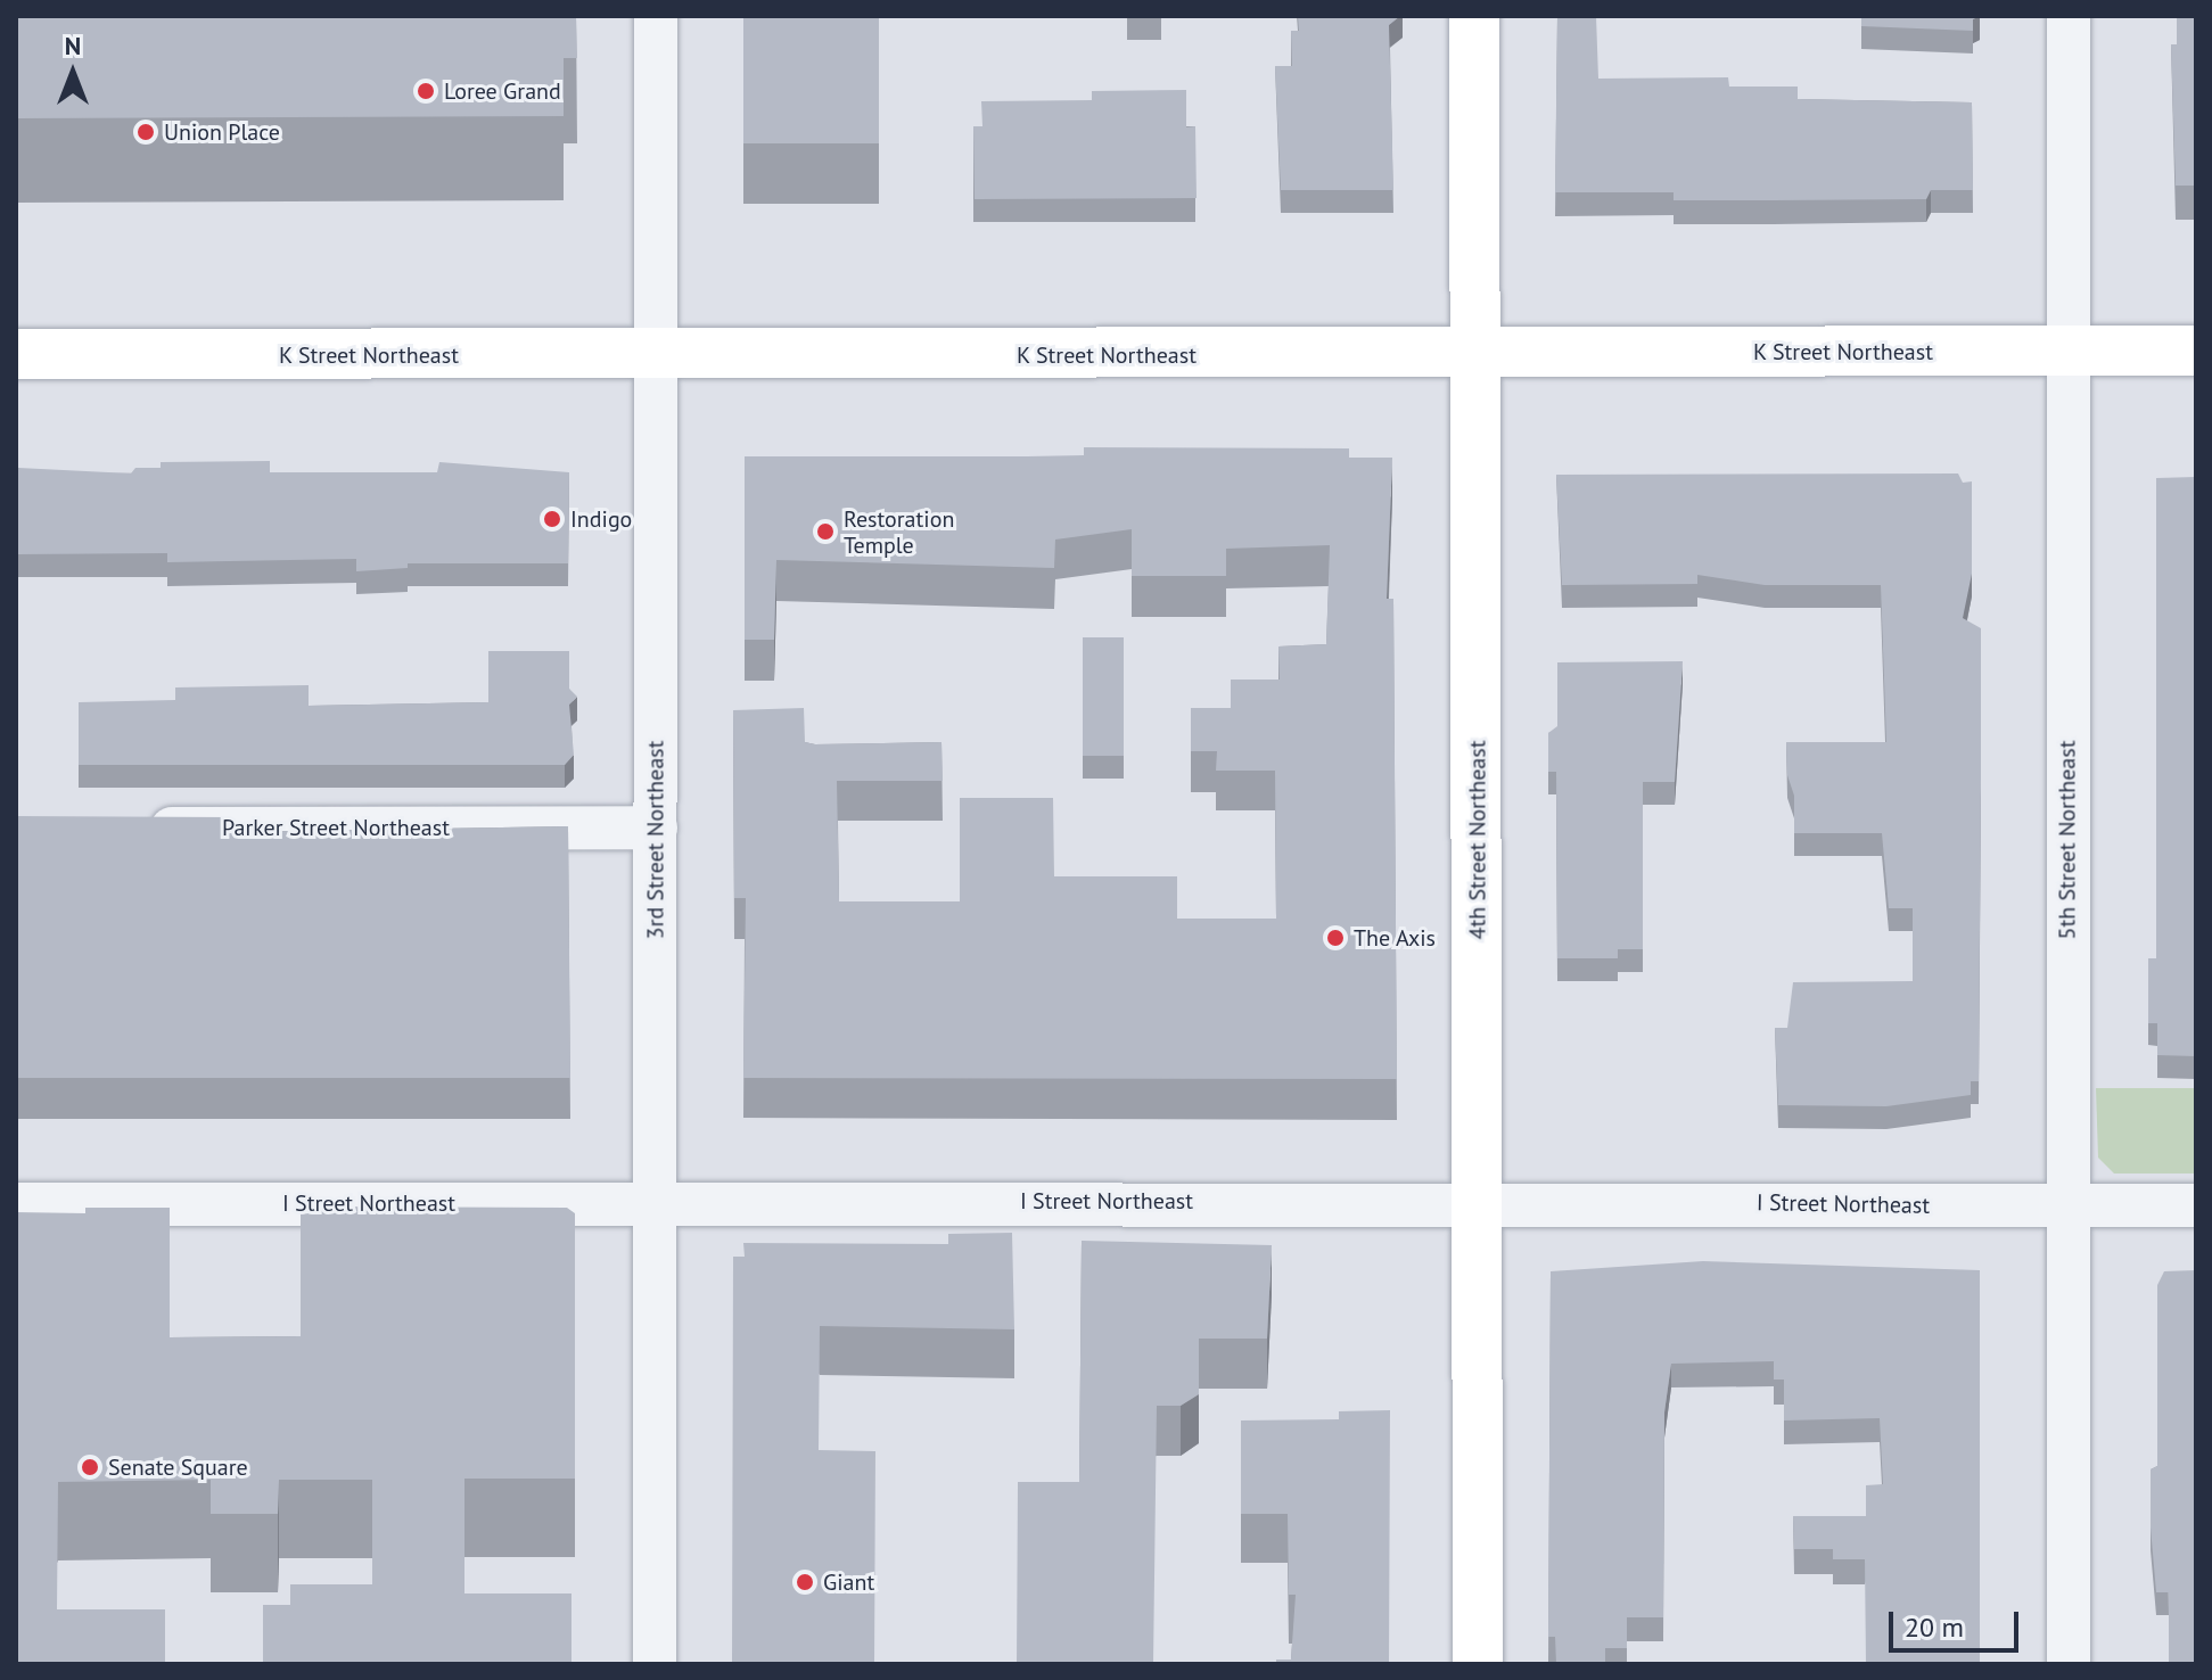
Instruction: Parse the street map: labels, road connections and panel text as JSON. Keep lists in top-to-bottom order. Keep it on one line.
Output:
{"streets":{"main road":["K Street Northeast","4th Street Northeast"],"street":["Parker Street Northeast","3rd Street Northeast","5th Street Northeast","I Street Northeast"]},"crossings":[["K Street Northeast","3rd Street Northeast"],["K Street Northeast","4th Street Northeast"],["K Street Northeast","5th Street Northeast"],["Parker Street Northeast","3rd Street Northeast"],["3rd Street Northeast","I Street Northeast"],["4th Street Northeast","I Street Northeast"],["5th Street Northeast","I Street Northeast"]],"places":["Loree Grand","Union Place","Indigo","Restoration Temple","The Axis","Senate Square","Giant"],"scale_bar":"20 m","north":"top"}
